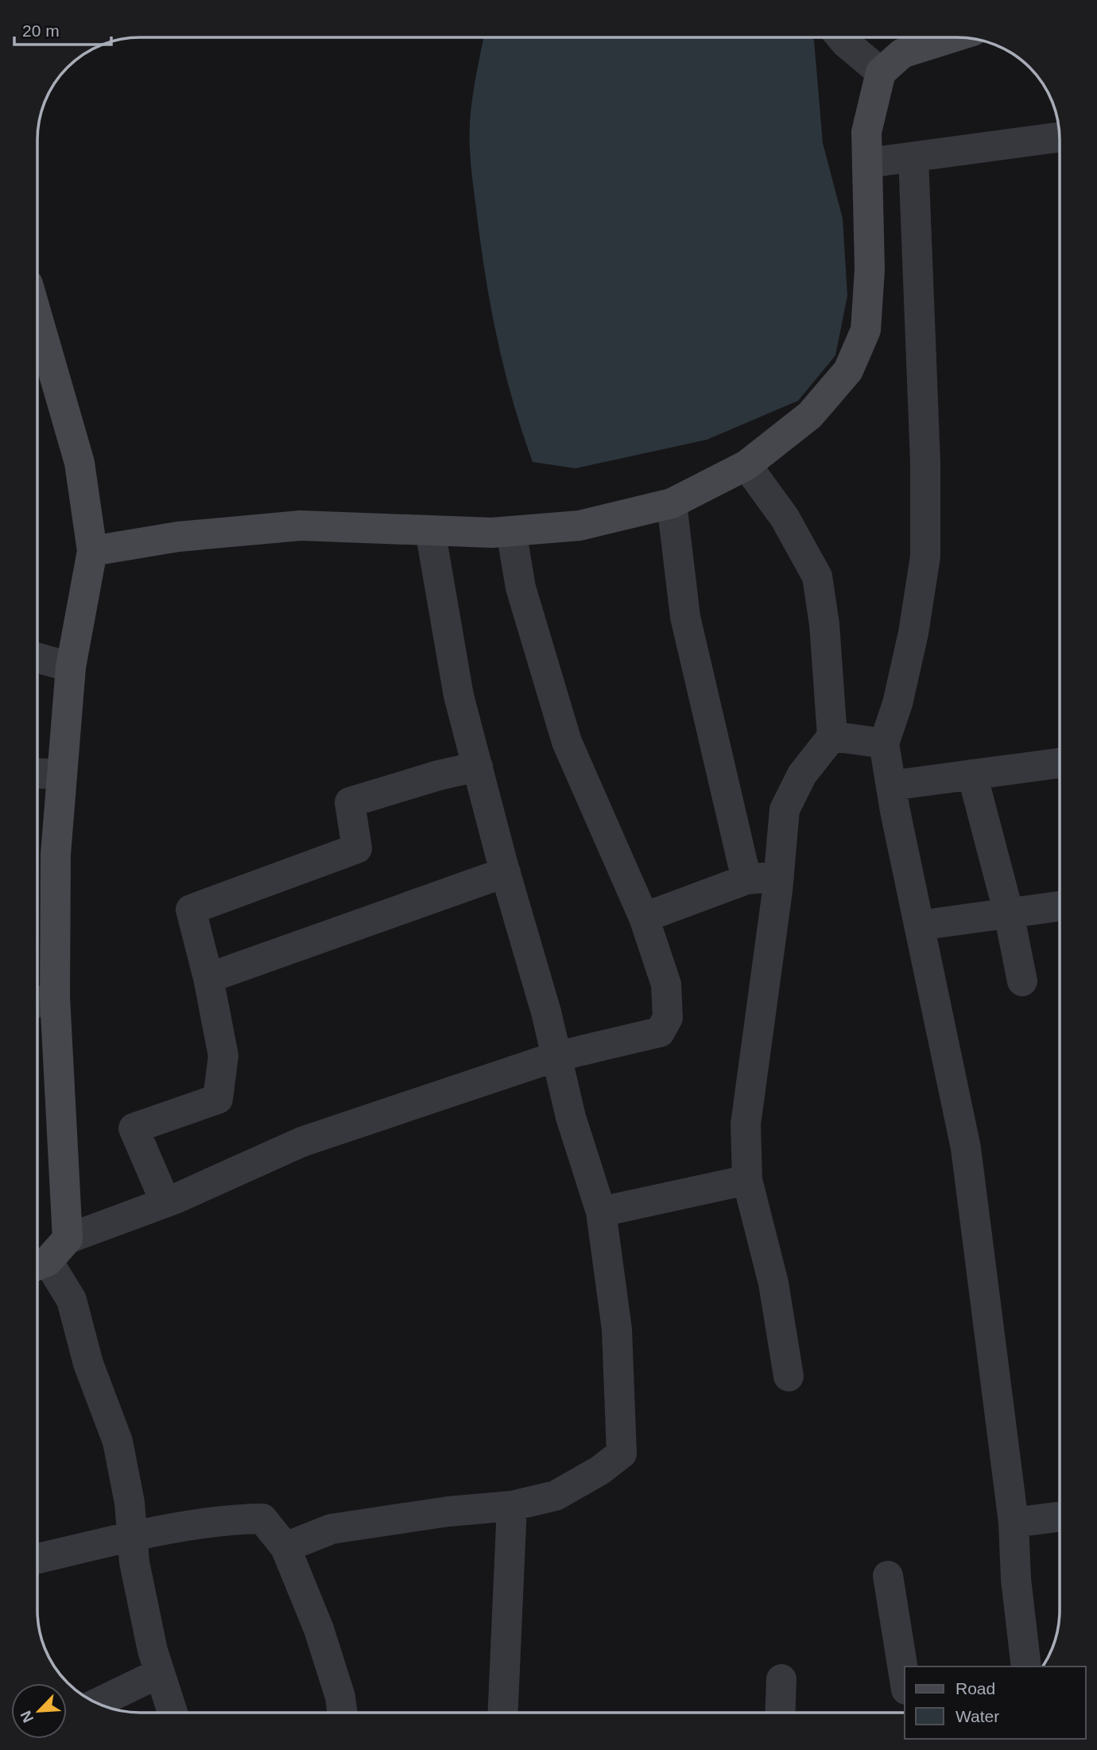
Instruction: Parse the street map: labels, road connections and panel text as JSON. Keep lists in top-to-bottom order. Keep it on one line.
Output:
{"legend":["Road","Water"],"scale_bar":"20 m","north":"bottom left"}
